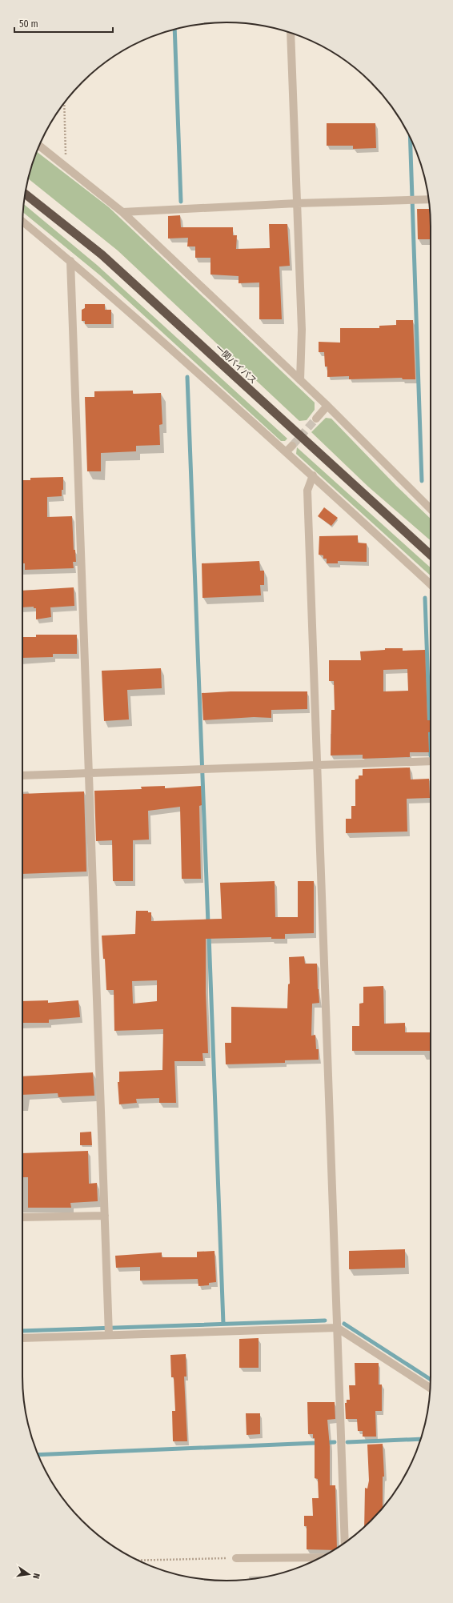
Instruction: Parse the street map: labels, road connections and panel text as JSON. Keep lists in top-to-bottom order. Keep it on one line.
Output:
{"streets":{"highway":["一関バイパス"]},"scale_bar":"50 m","north":"right"}
